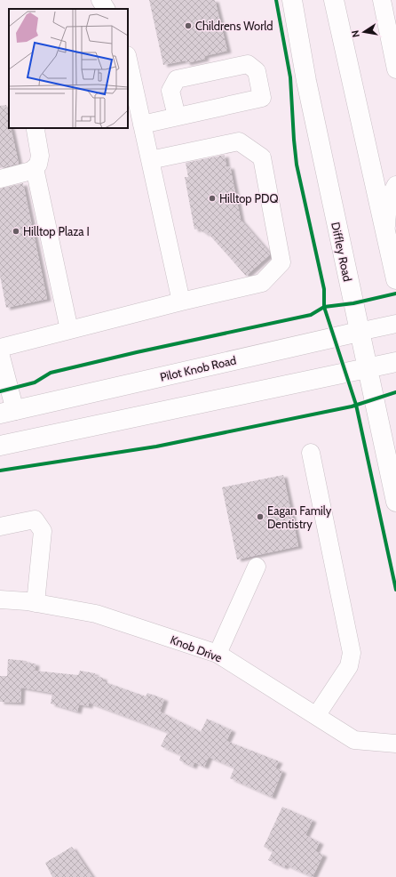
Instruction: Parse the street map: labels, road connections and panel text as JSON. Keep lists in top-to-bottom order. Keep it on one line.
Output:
{"streets":{"main road":["Diffley Road","Pilot Knob Road"],"street":["Knob Drive"]},"crossings":[["Diffley Road","Pilot Knob Road"]],"places":["Childrens World","Hilltop PDQ","Hilltop Plaza I","Eagan Family Dentistry"],"north":"left"}
